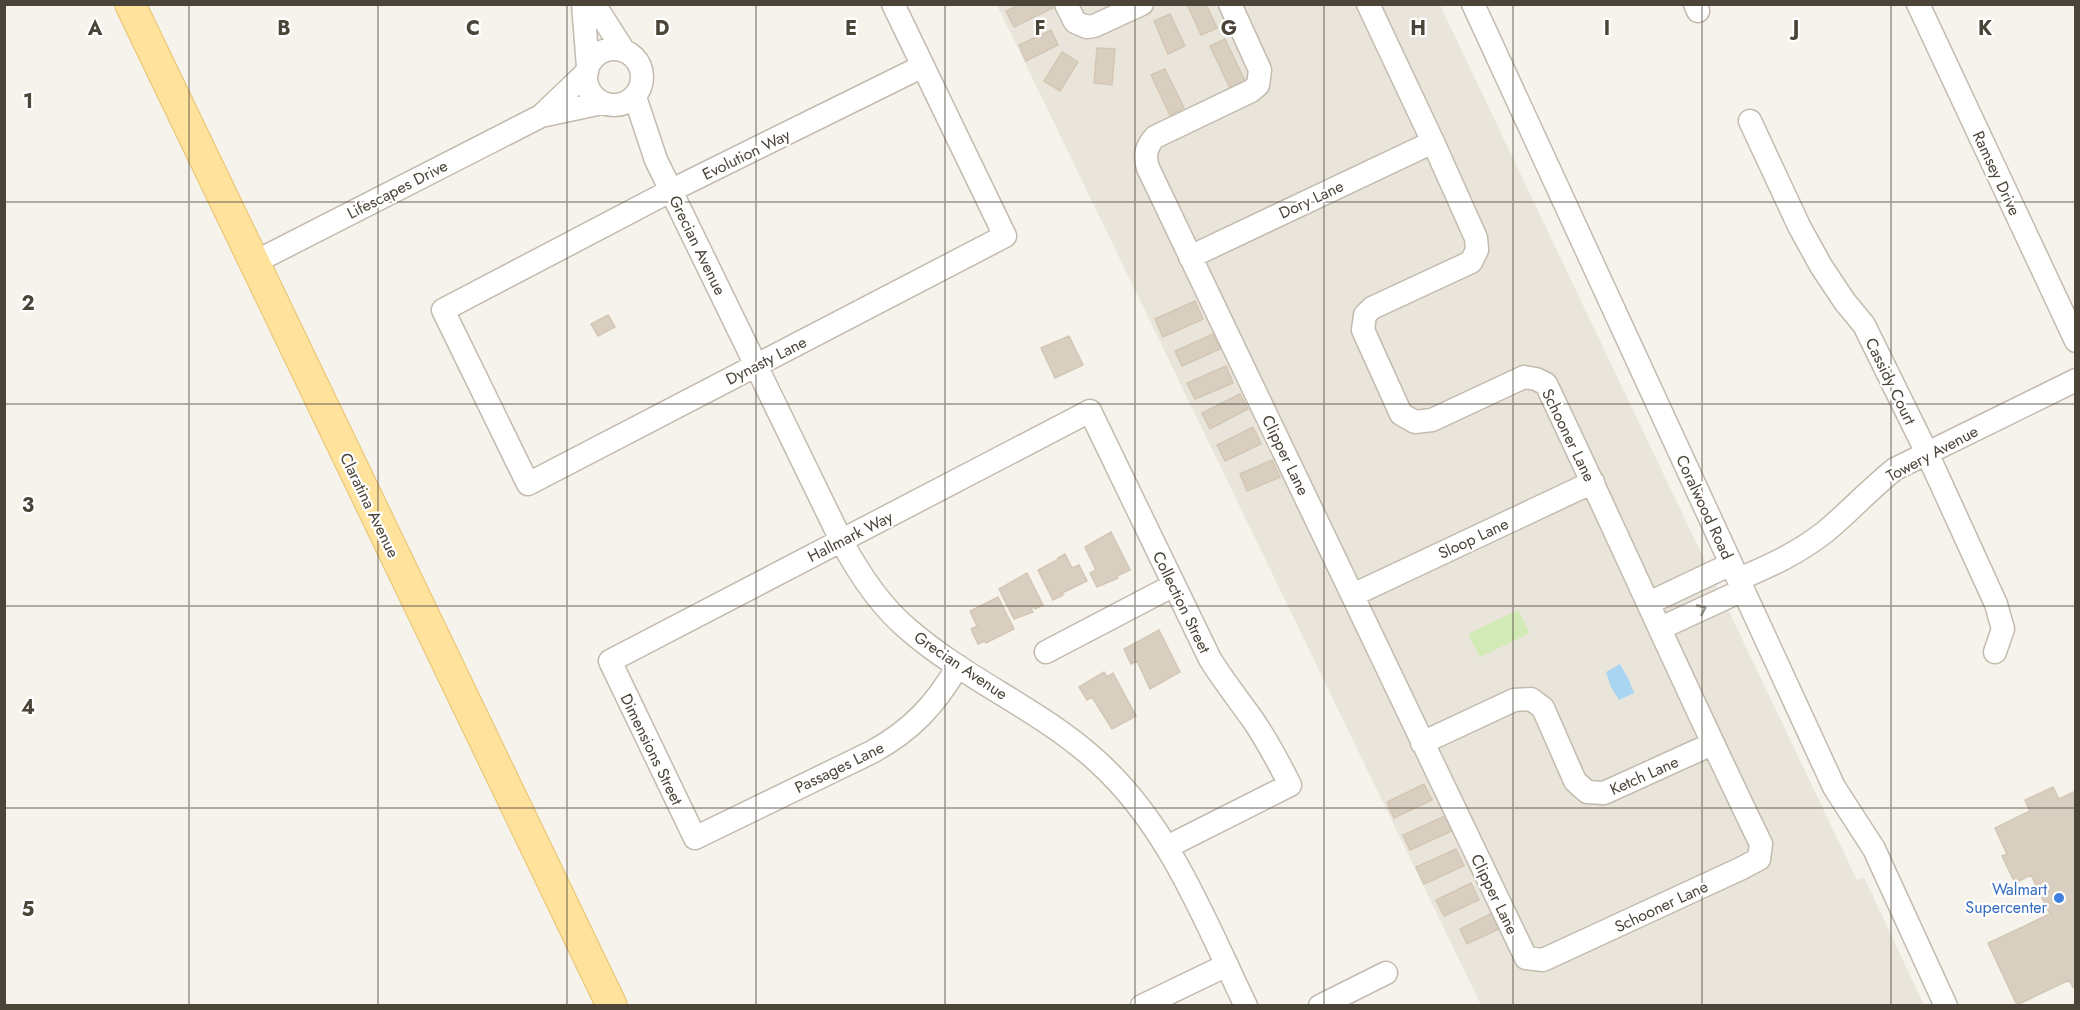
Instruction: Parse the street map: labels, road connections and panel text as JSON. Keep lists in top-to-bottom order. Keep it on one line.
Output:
{"streets":{"main road":["Claratina Avenue"],"street":["Evolution Way","Ramsey Drive","Lifescapes Drive","Dory Lane","Grecian Avenue","Dynasty Lane","Cassidy Court","Schooner Lane","Towery Avenue","Clipper Lane","Coralwood Road","Hallmark Way","Sloop Lane","Collection Street","Dimensions Street","Passages Lane","Ketch Lane"]},"crossings":[["Evolution Way","Grecian Avenue"],["Evolution Way","Dynasty Lane"],["Lifescapes Drive","Grecian Avenue"],["Lifescapes Drive","Claratina Avenue"],["Dory Lane","Schooner Lane"],["Dory Lane","Clipper Lane"],["Grecian Avenue","Dynasty Lane"],["Grecian Avenue","Hallmark Way"],["Grecian Avenue","Collection Street"],["Grecian Avenue","Passages Lane"],["Cassidy Court","Towery Avenue"],["Schooner Lane","Towery Avenue"],["Schooner Lane","Clipper Lane"],["Schooner Lane","Sloop Lane"],["Schooner Lane","Ketch Lane"],["Towery Avenue","Coralwood Road"],["Clipper Lane","Sloop Lane"],["Clipper Lane","Ketch Lane"],["Hallmark Way","Collection Street"],["Hallmark Way","Dimensions Street"],["Dimensions Street","Passages Lane"]],"places":["Walmart Supercenter"],"grid":{"columns":["A","B","C","D","E","F","G","H","I","J","K"],"rows":["1","2","3","4","5"]}}
